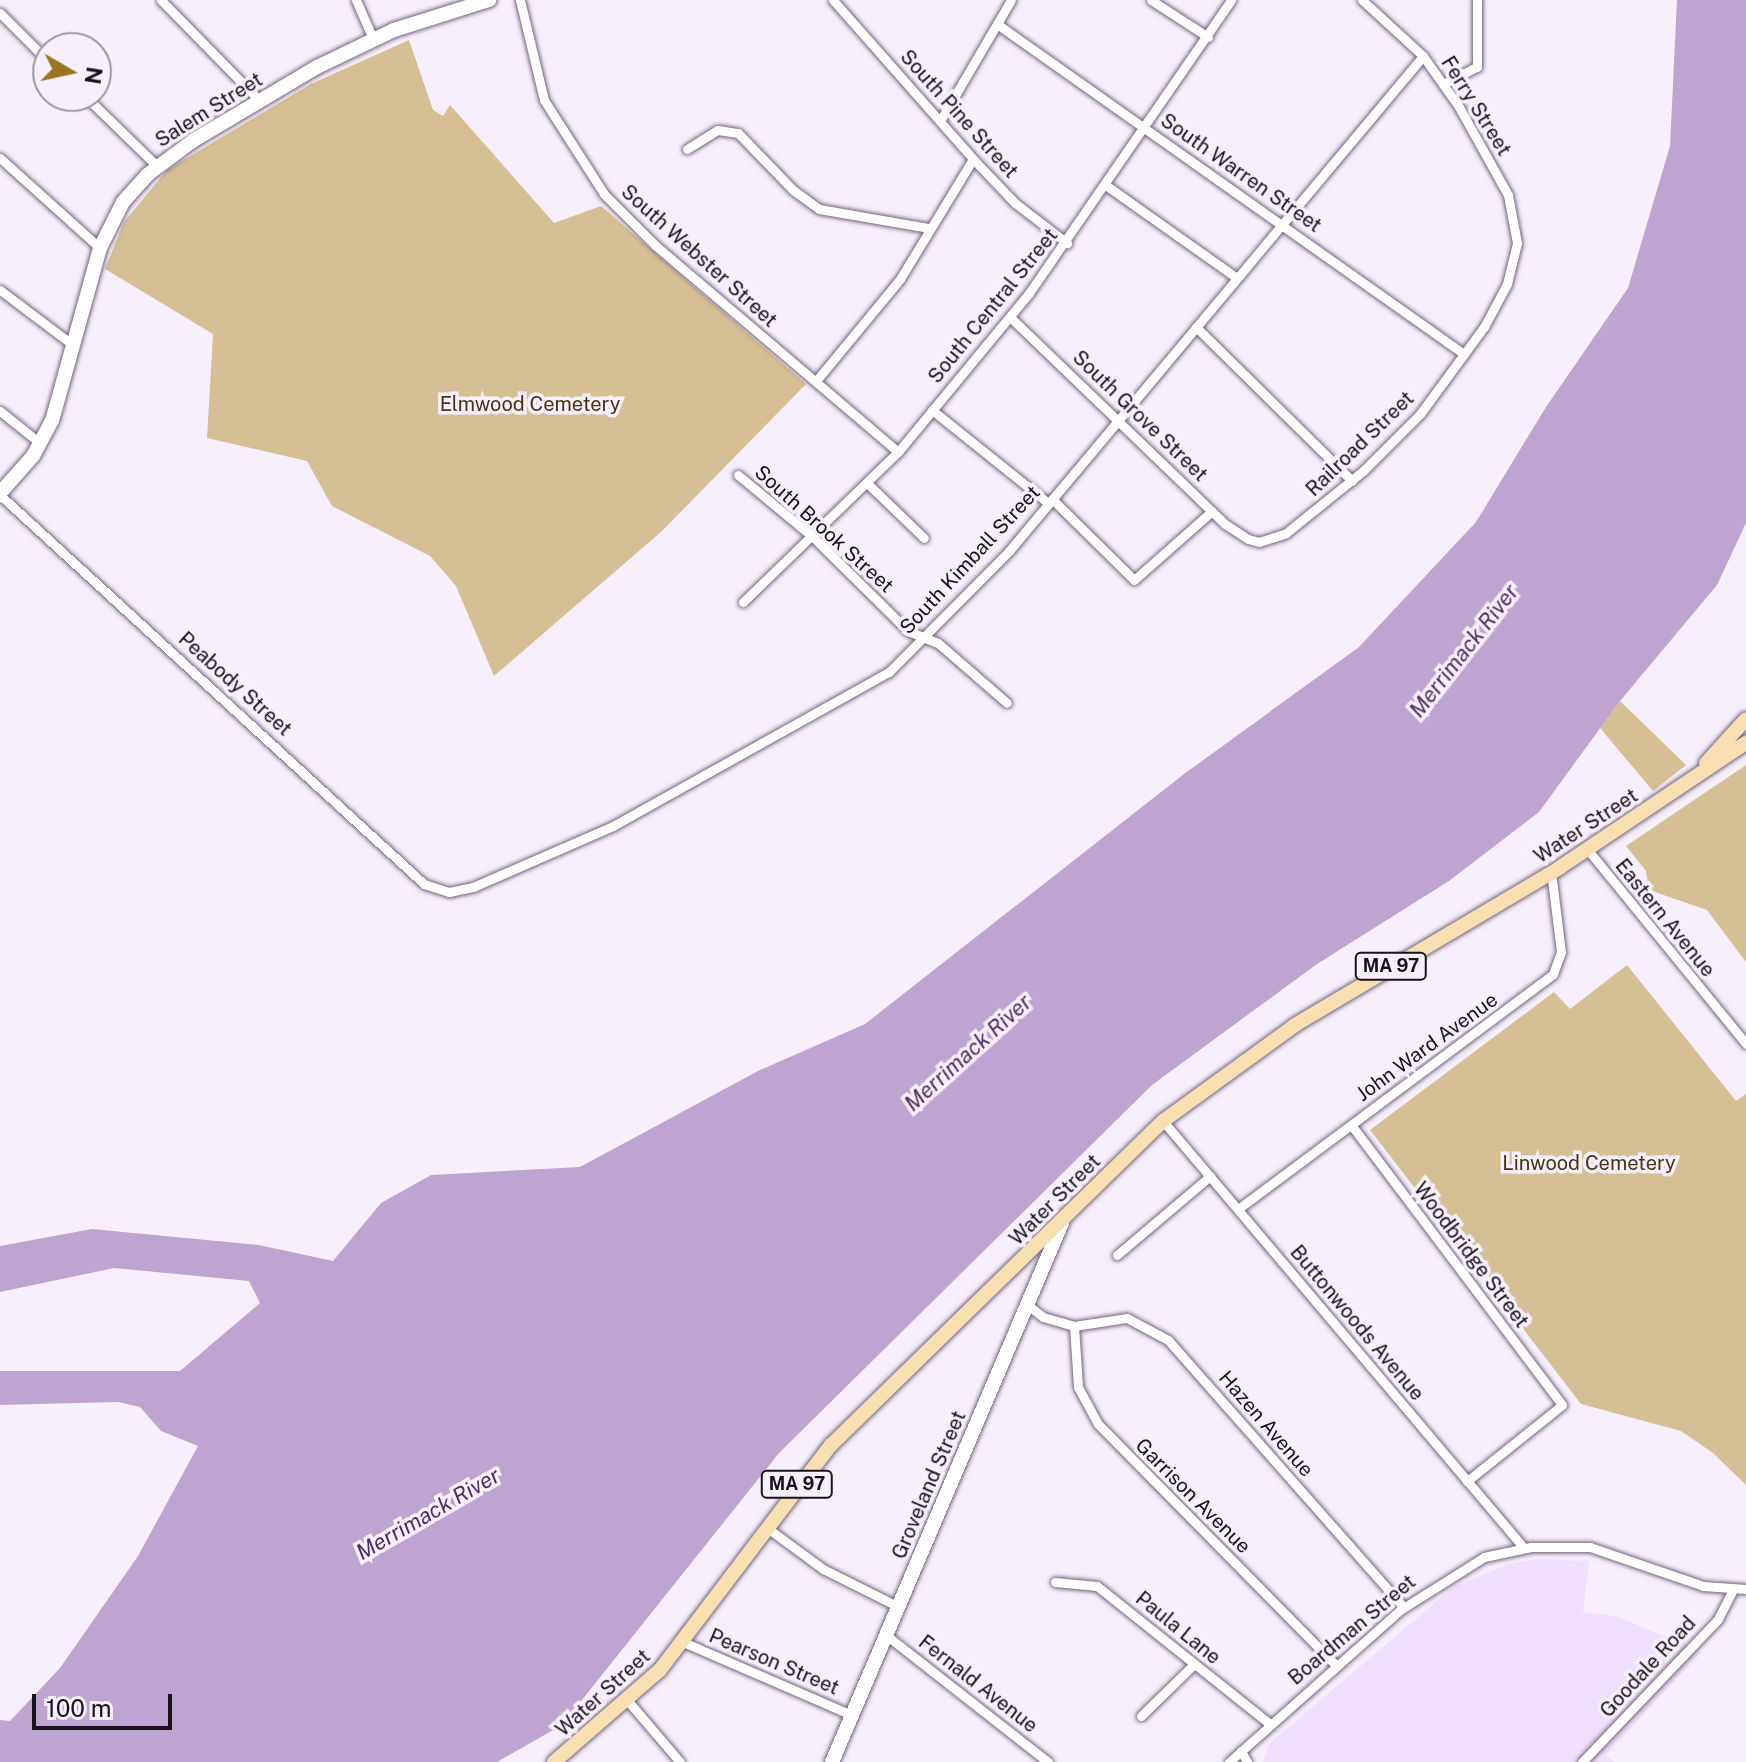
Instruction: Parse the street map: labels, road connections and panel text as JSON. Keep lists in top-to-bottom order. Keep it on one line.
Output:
{"streets":{"main road":["Salem Street","Water Street","MA 97","Groveland Street"],"street":["Ferry Street","South Pine Street","South Warren Street","South Webster Street","South Central Street","South Grove Street","Railroad Street","South Brook Street","South Kimball Street","Peabody Street","Eastern Avenue","John Ward Avenue","Woodbridge Street","Buttonwoods Avenue","Hazen Avenue","Garrison Avenue","Paula Lane","Boardman Street","Pearson Street","Goodale Road","Fernald Avenue"]},"crossings":[["Ferry Street","Railroad Street"],["Ferry Street","South Kimball Street"],["Salem Street","Peabody Street"],["South Pine Street","South Central Street"],["South Warren Street","South Central Street"],["South Warren Street","Railroad Street"],["South Warren Street","South Kimball Street"],["South Webster Street","South Central Street"],["South Central Street","South Grove Street"],["South Central Street","South Brook Street"],["South Grove Street","Railroad Street"],["South Grove Street","South Kimball Street"],["South Brook Street","South Kimball Street"],["South Kimball Street","Peabody Street"],["Water Street","Eastern Avenue"],["Water Street","John Ward Avenue"],["Water Street","Buttonwoods Avenue"],["Water Street","Groveland Street"],["Water Street","Pearson Street"],["John Ward Avenue","Woodbridge Street"],["John Ward Avenue","Buttonwoods Avenue"],["Woodbridge Street","Buttonwoods Avenue"],["Buttonwoods Avenue","Boardman Street"],["Hazen Avenue","Garrison Avenue"],["Hazen Avenue","Boardman Street"],["Groveland Street","Pearson Street"],["Groveland Street","Fernald Avenue"],["Garrison Avenue","Boardman Street"],["Paula Lane","Boardman Street"],["Boardman Street","Goodale Road"]],"water":["Merrimack River"],"parks":["Elmwood Cemetery","Linwood Cemetery"],"scale_bar":"100 m","north":"right"}
